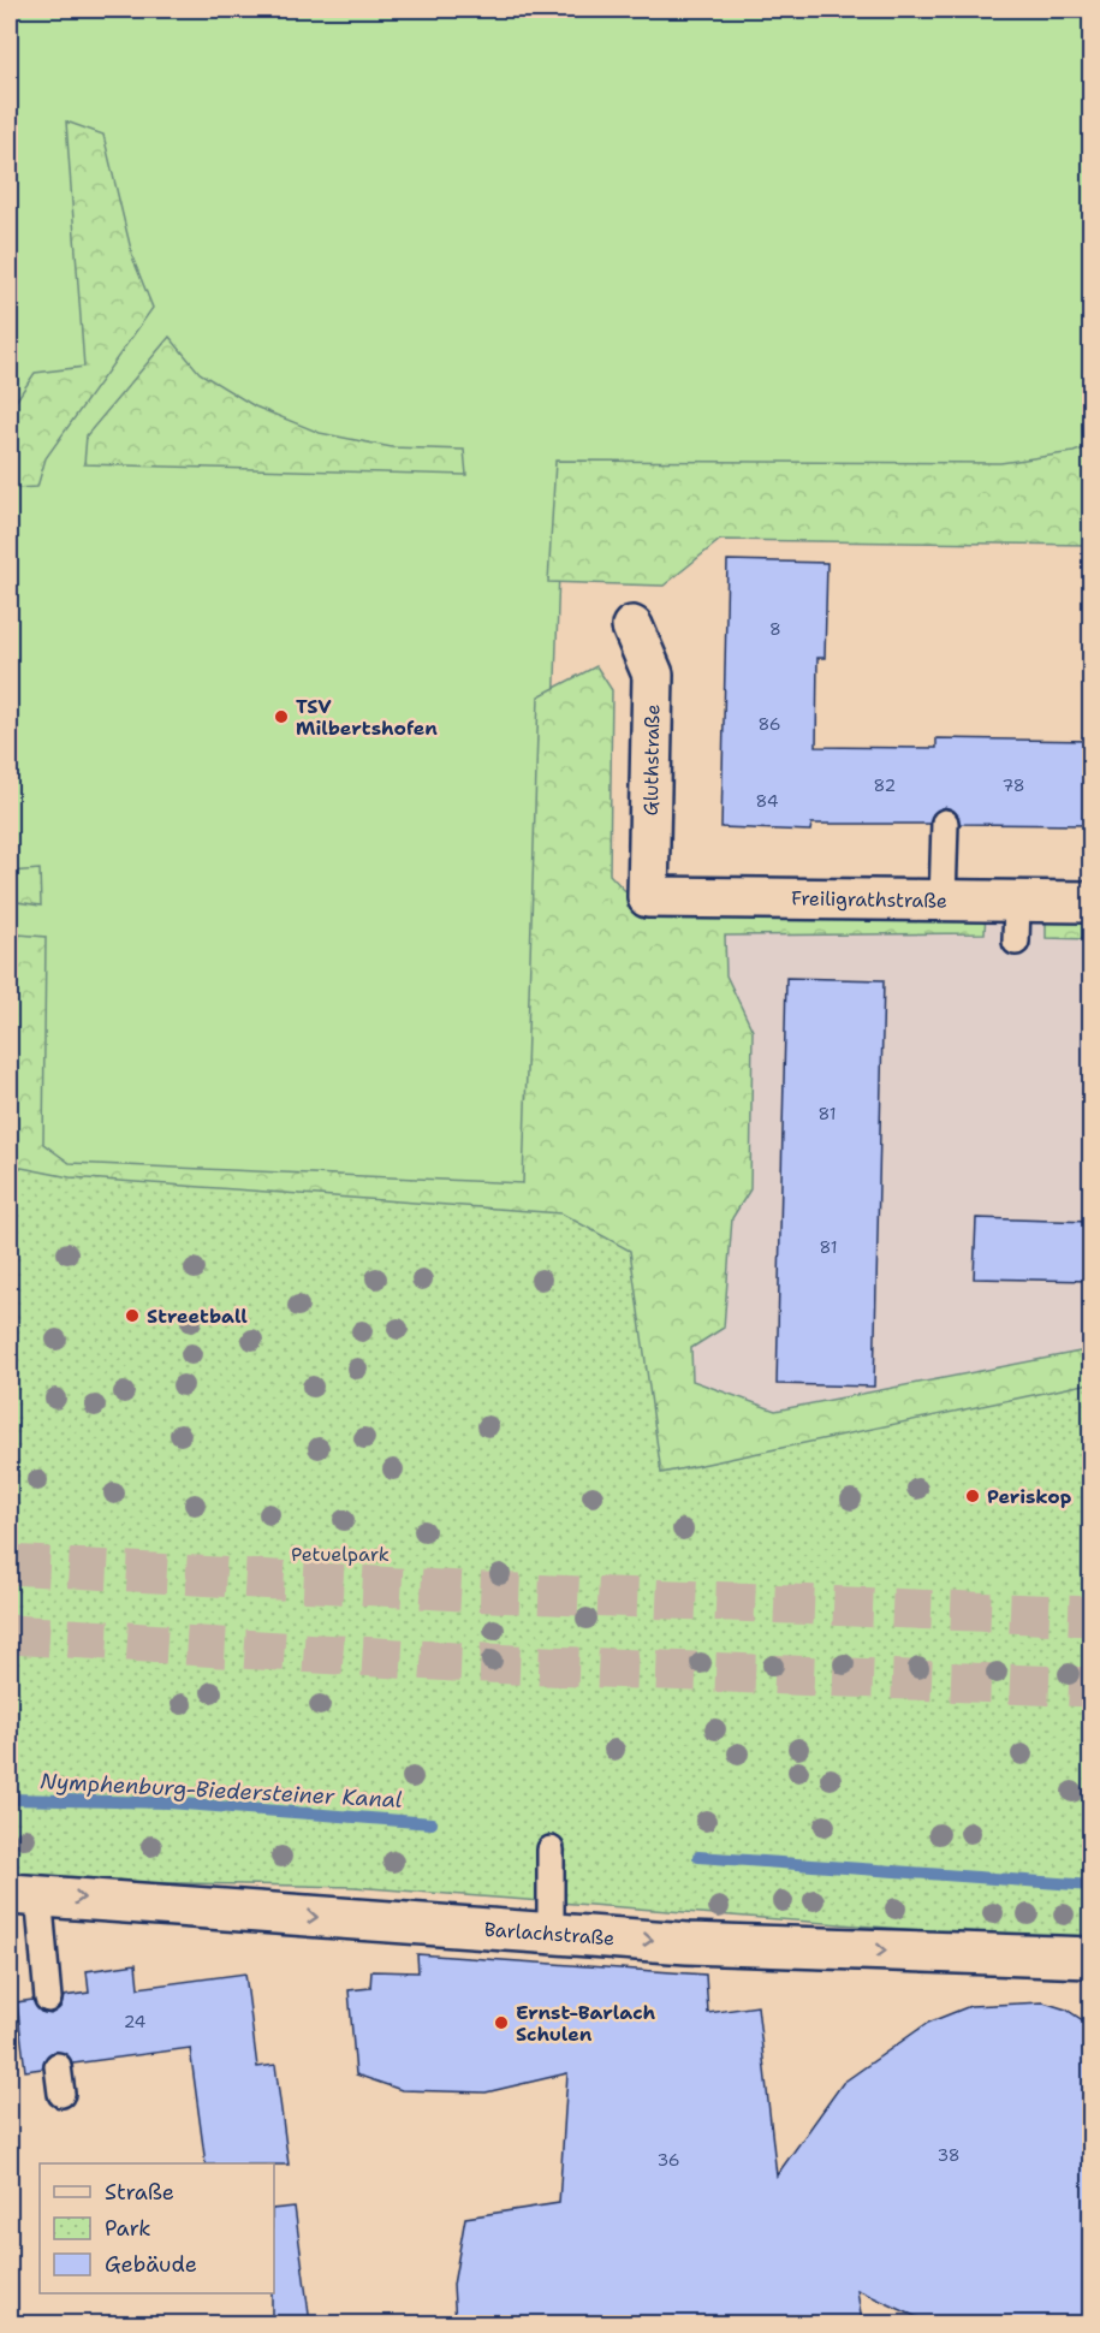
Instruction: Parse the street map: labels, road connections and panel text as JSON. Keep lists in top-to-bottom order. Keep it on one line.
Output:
{"streets":{"street":["Gluthstraße","Freiligrathstraße","Barlachstraße"]},"crossings":[["Gluthstraße","Freiligrathstraße"]],"one_way":["Barlachstraße"],"water":["Nymphenburg-Biedersteiner Kanal"],"parks":["Petuelpark"],"places":["TSV Milbertshofen","Streetball","Periskop","Ernst-Barlach Schulen"],"house_numbers":["8","86","82","78","84","81","81","24","38","36"],"legend":["Straße","Park","Gebäude"]}
